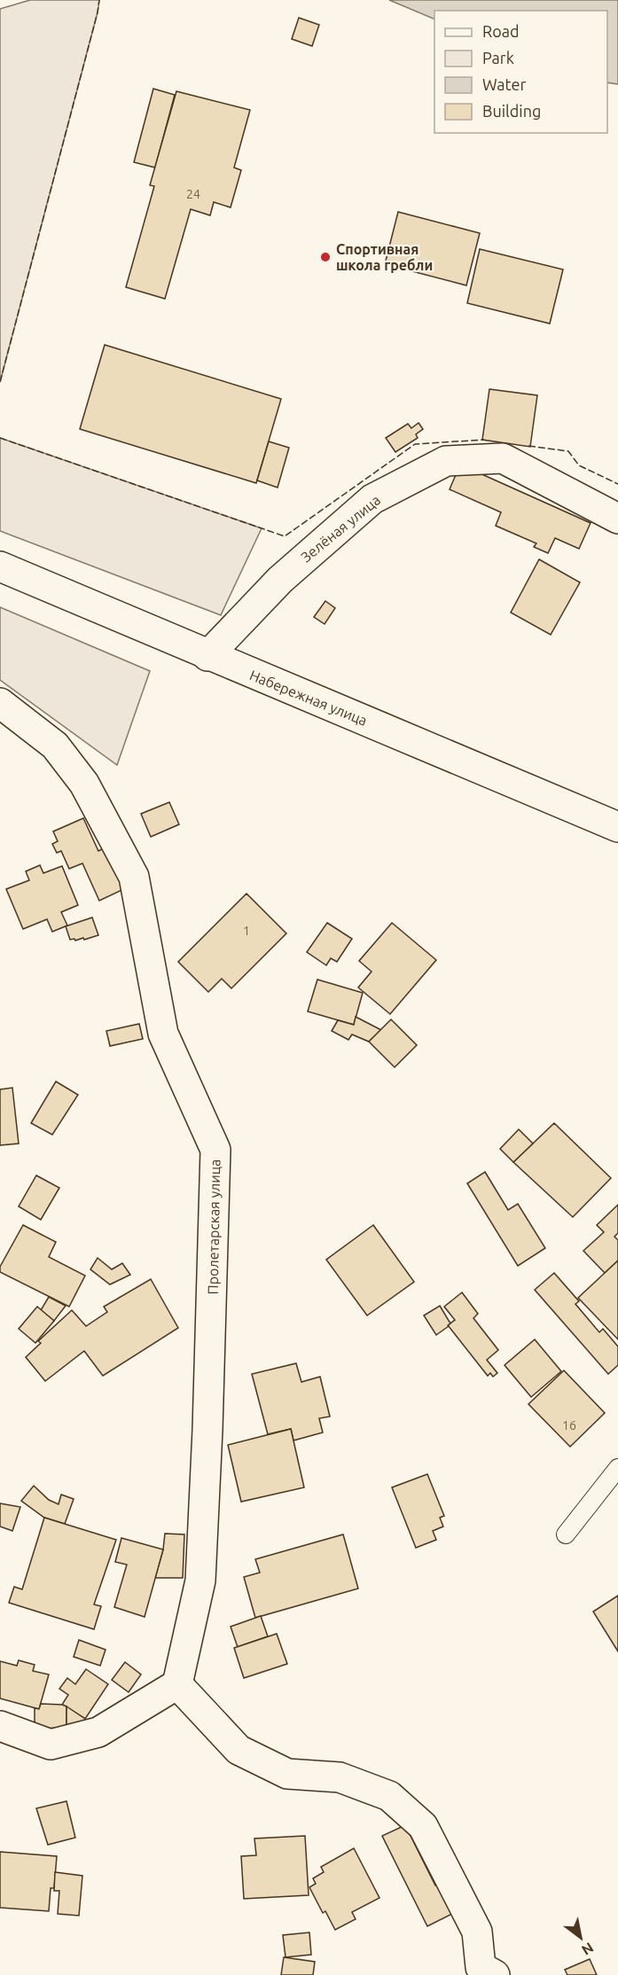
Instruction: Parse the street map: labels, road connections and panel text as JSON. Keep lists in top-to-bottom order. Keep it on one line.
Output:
{"streets":{"street":["Зелёная улица","Набережная улица","Пролетарская улица"]},"crossings":[["Зелёная улица","Набережная улица"]],"places":["Спортивная школа гребли"],"house_numbers":["24","1","16"],"legend":["Road","Park","Water","Building"],"north":"bottom right"}
